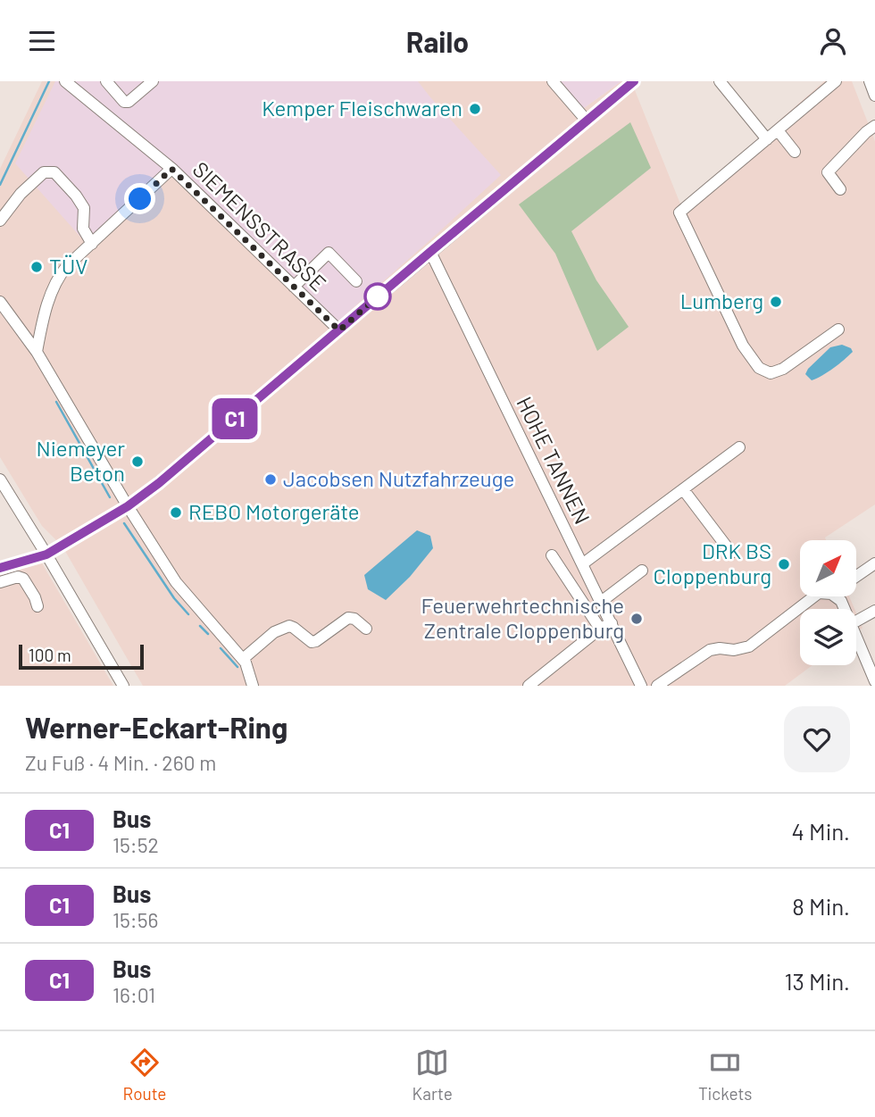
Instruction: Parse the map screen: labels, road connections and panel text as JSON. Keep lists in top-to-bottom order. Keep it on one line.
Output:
{"streets":{"street":["SIEMENSSTRASSE","HOHE TANNEN"]},"places":["Kemper Fleischwaren","TÜV","Lumberg","Niemeyer Beton","Jacobsen Nutzfahrzeuge","REBO Motorgeräte","DRK BS Cloppenburg","Feuerwehrtechnische Zentrale Cloppenburg"],"lines":["bus line C1"],"scale_bar":"100 m","north":"top right","page":{"header":"Railo","on_map":"C1","scale":"100 m","heading":["Werner-Eckart-Ring","Zu Fuß · 4 Min. · 260 m"],"list":[{"mark":"C1","name":"Bus","note":"15:52","value":"4 Min."},{"mark":"C1","name":"Bus","note":"15:56","value":"8 Min."},{"mark":"C1","name":"Bus","note":"16:01","value":"13 Min."}],"tabs":["Route","Karte","Tickets"]}}
